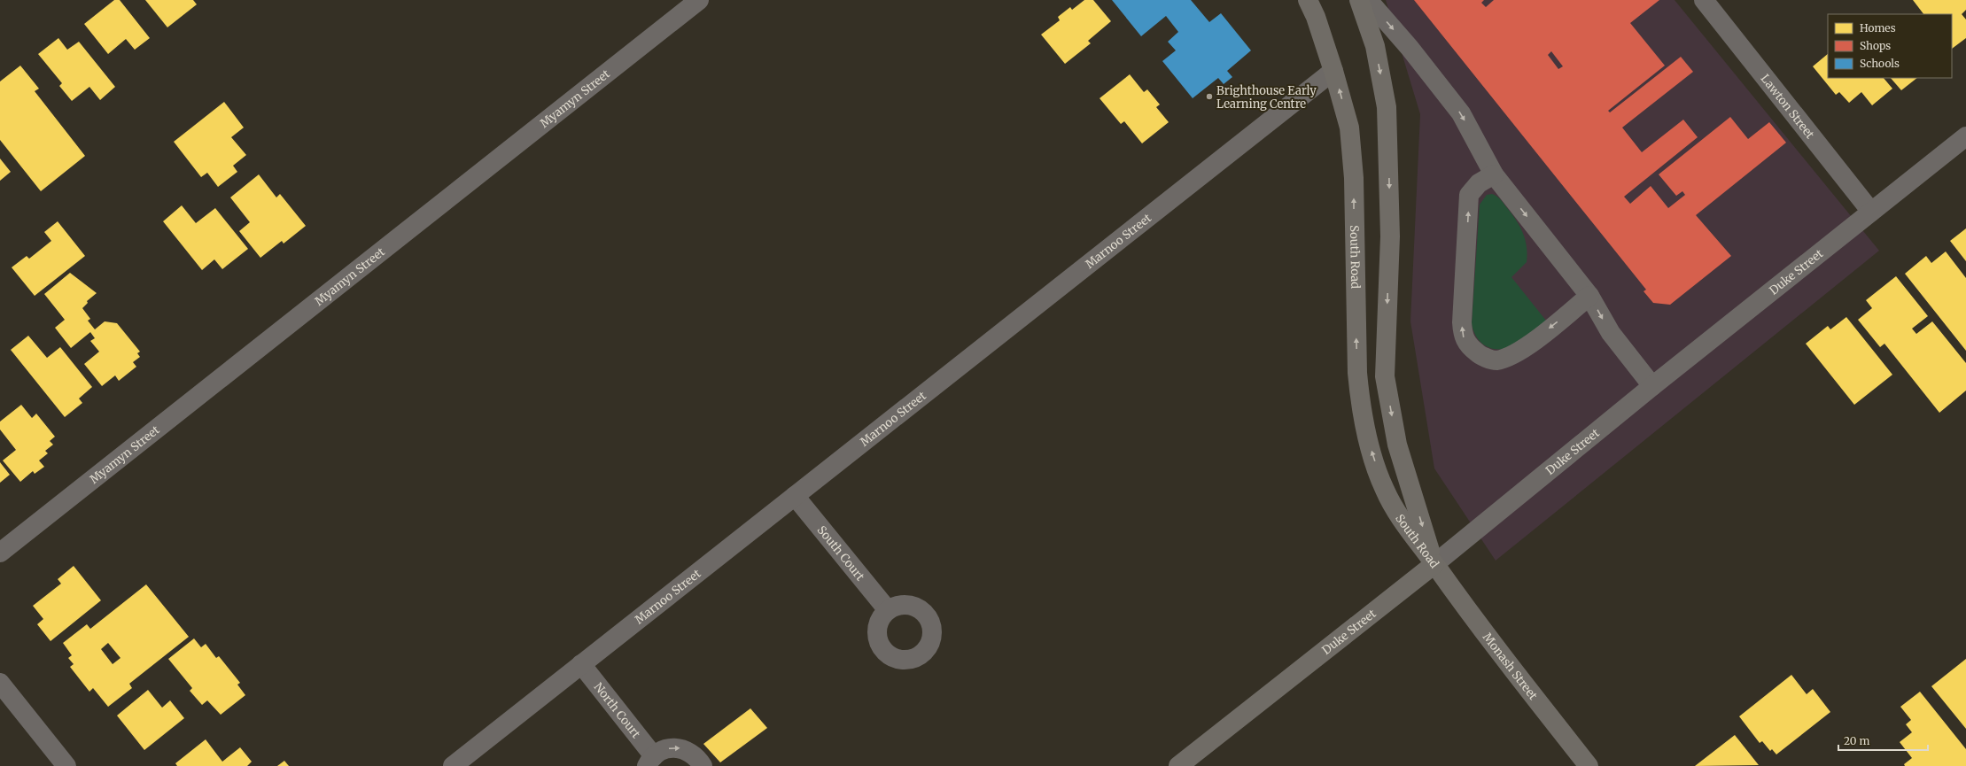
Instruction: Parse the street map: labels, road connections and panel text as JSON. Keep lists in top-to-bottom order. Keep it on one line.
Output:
{"streets":{"street":["Myamyn Street","Lawton Street","Marnoo Street","South Road","Duke Street","South Court","Monash Street","North Court"]},"crossings":[["Lawton Street","Duke Street"],["Marnoo Street","South Road"],["Marnoo Street","South Court"],["Marnoo Street","North Court"],["South Road","Duke Street"],["South Road","Monash Street"],["Duke Street","Monash Street"]],"places":["Brighthouse Early Learning Centre"],"legend":["Homes","Shops","Schools"],"scale_bar":"20 m"}
